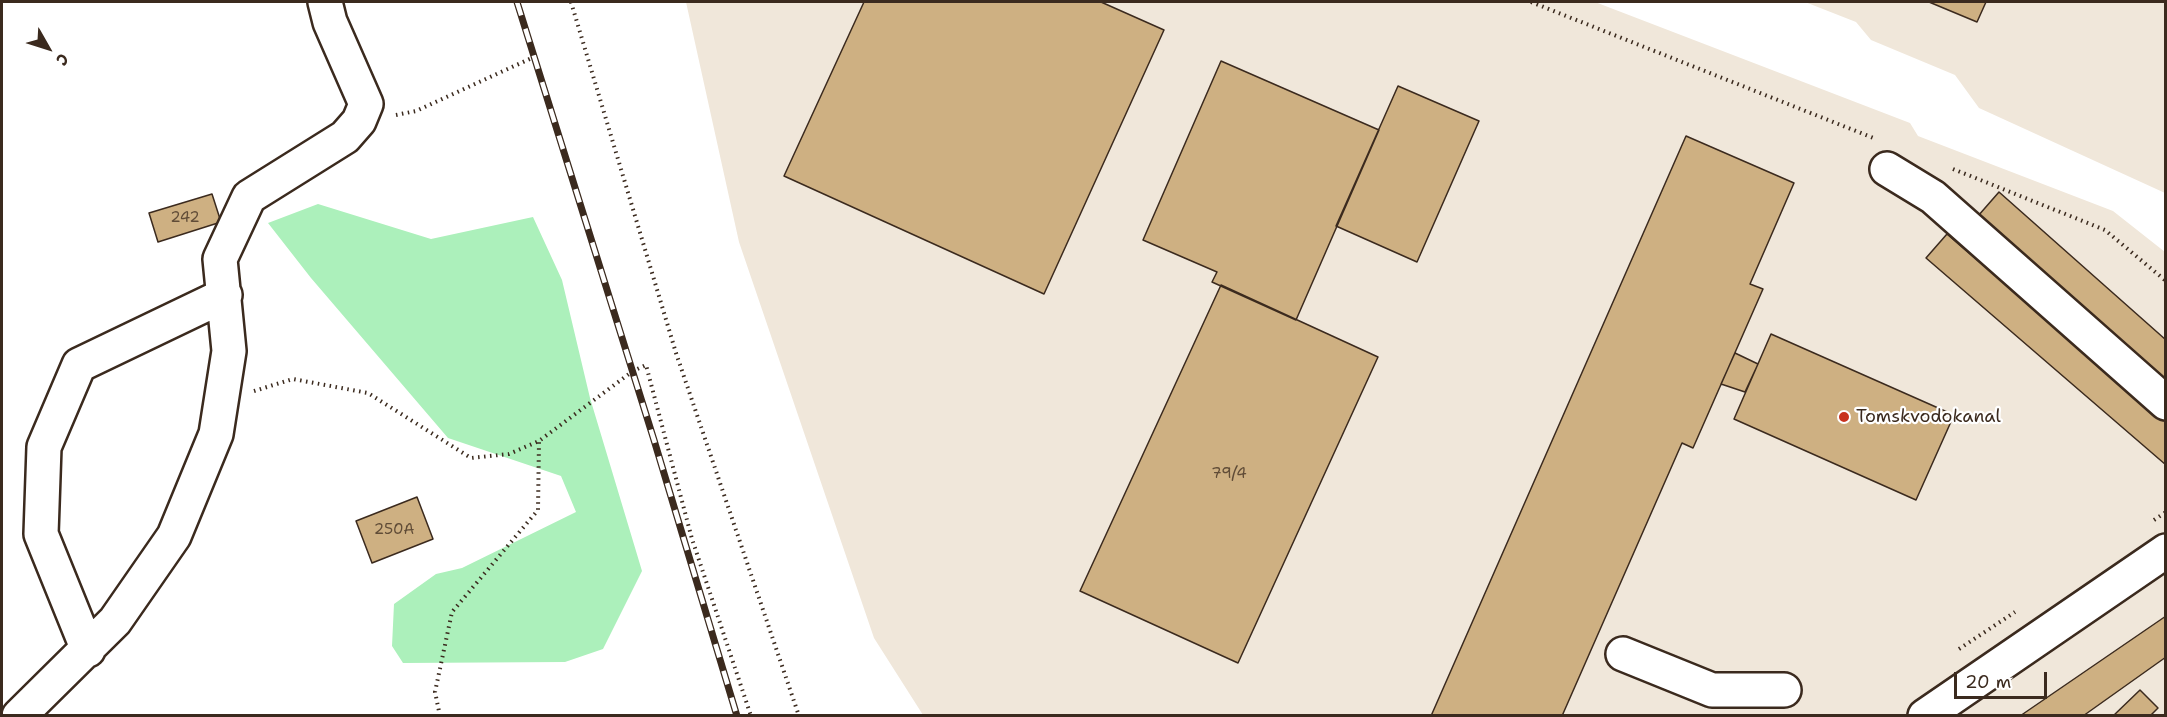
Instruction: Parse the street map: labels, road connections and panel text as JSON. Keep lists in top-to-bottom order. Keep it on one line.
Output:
{"places":["Tomskvodokanal"],"house_numbers":["242","79/4","250А"],"scale_bar":"20 m","north":"bottom right"}
